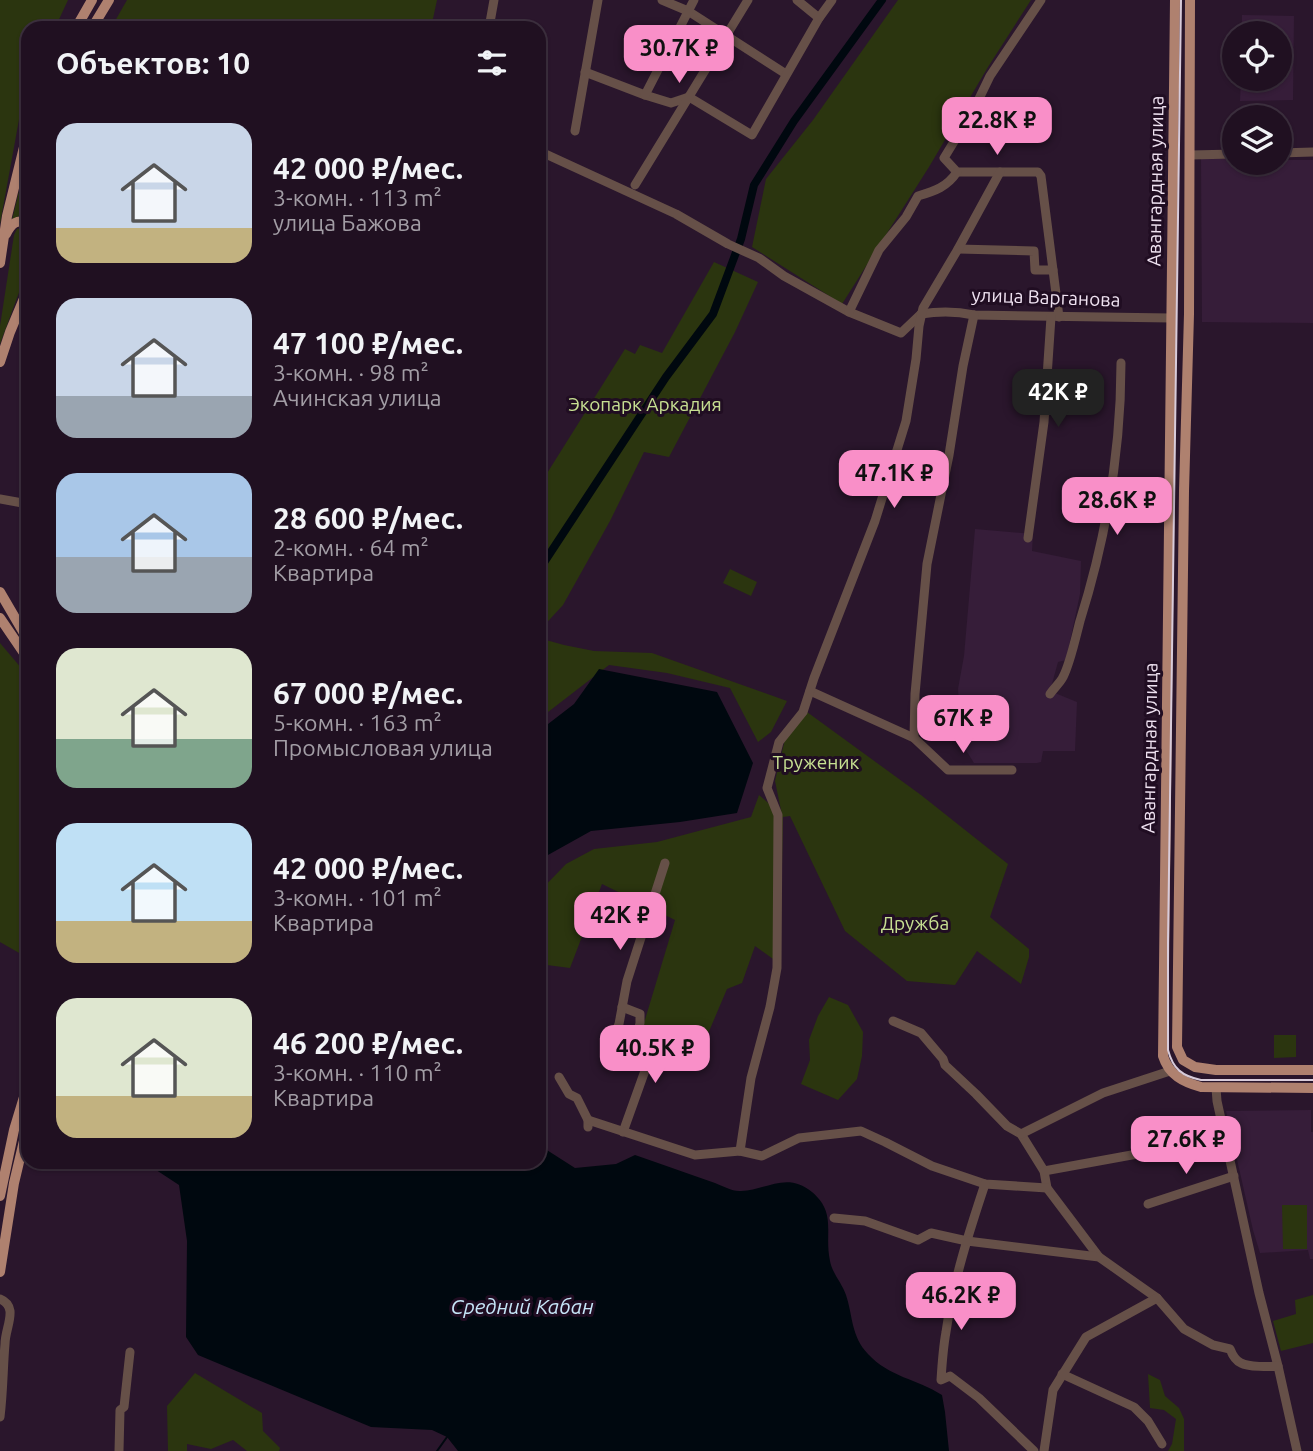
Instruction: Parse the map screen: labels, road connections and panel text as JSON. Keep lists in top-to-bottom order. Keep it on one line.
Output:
{"streets":{"main road":["Авангардная улица"],"street":["улица Варганова"]},"crossings":[["Авангардная улица","улица Варганова"]],"water":["Средний Кабан"],"parks":["Экопарк Аркадия","Труженик","Дружба"],"page":{"heading":"Объектов: 10","price":["30.7K ₽","22.8K ₽","42K ₽","47.1K ₽","28.6K ₽","67K ₽","42K ₽","40.5K ₽","27.6K ₽","46.2K ₽"],"list":[{"name":"42 000 ₽/мес.","note":"3-комн. · 113 m² · улица Бажова"},{"name":"47 100 ₽/мес.","note":"3-комн. · 98 m² · Ачинская улица"},{"name":"28 600 ₽/мес.","note":"2-комн. · 64 m² · Квартира"},{"name":"67 000 ₽/мес.","note":"5-комн. · 163 m² · Промысловая улица"},{"name":"42 000 ₽/мес.","note":"3-комн. · 101 m² · Квартира"},{"name":"46 200 ₽/мес.","note":"3-комн. · 110 m² · Квартира"}]}}
